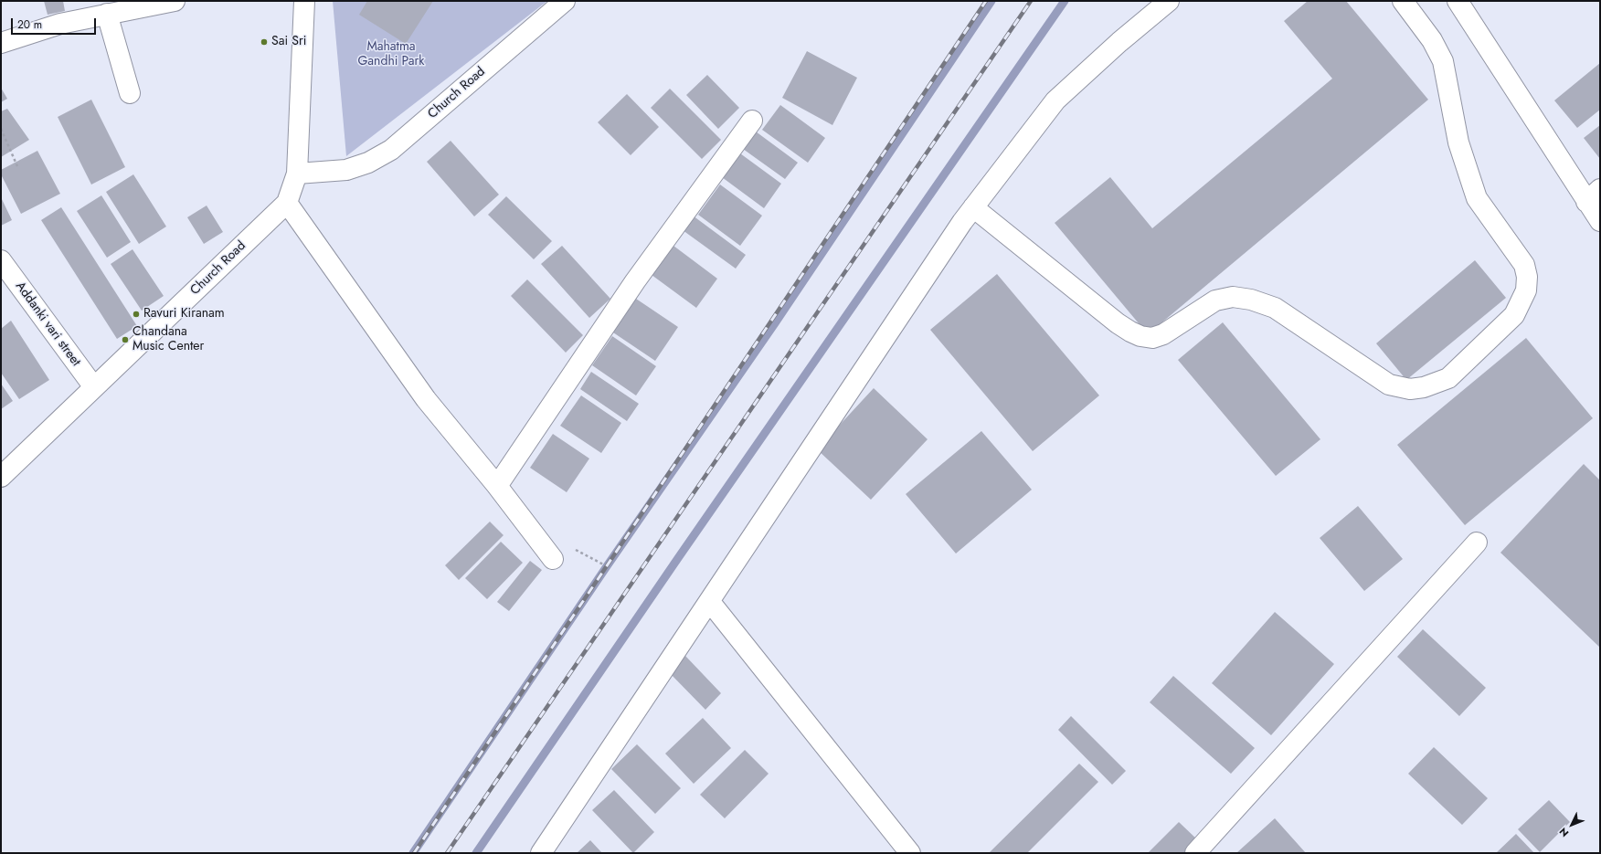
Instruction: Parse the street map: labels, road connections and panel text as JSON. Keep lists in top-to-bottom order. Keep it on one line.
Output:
{"streets":{"street":["Church Road","Addanki vari street"]},"crossings":[["Church Road","Addanki vari street"]],"parks":["Mahatma Gandhi Park"],"places":["Sai Sri","Ravuri Kiranam","Chandana Music Center"],"scale_bar":"20 m","north":"bottom left"}
